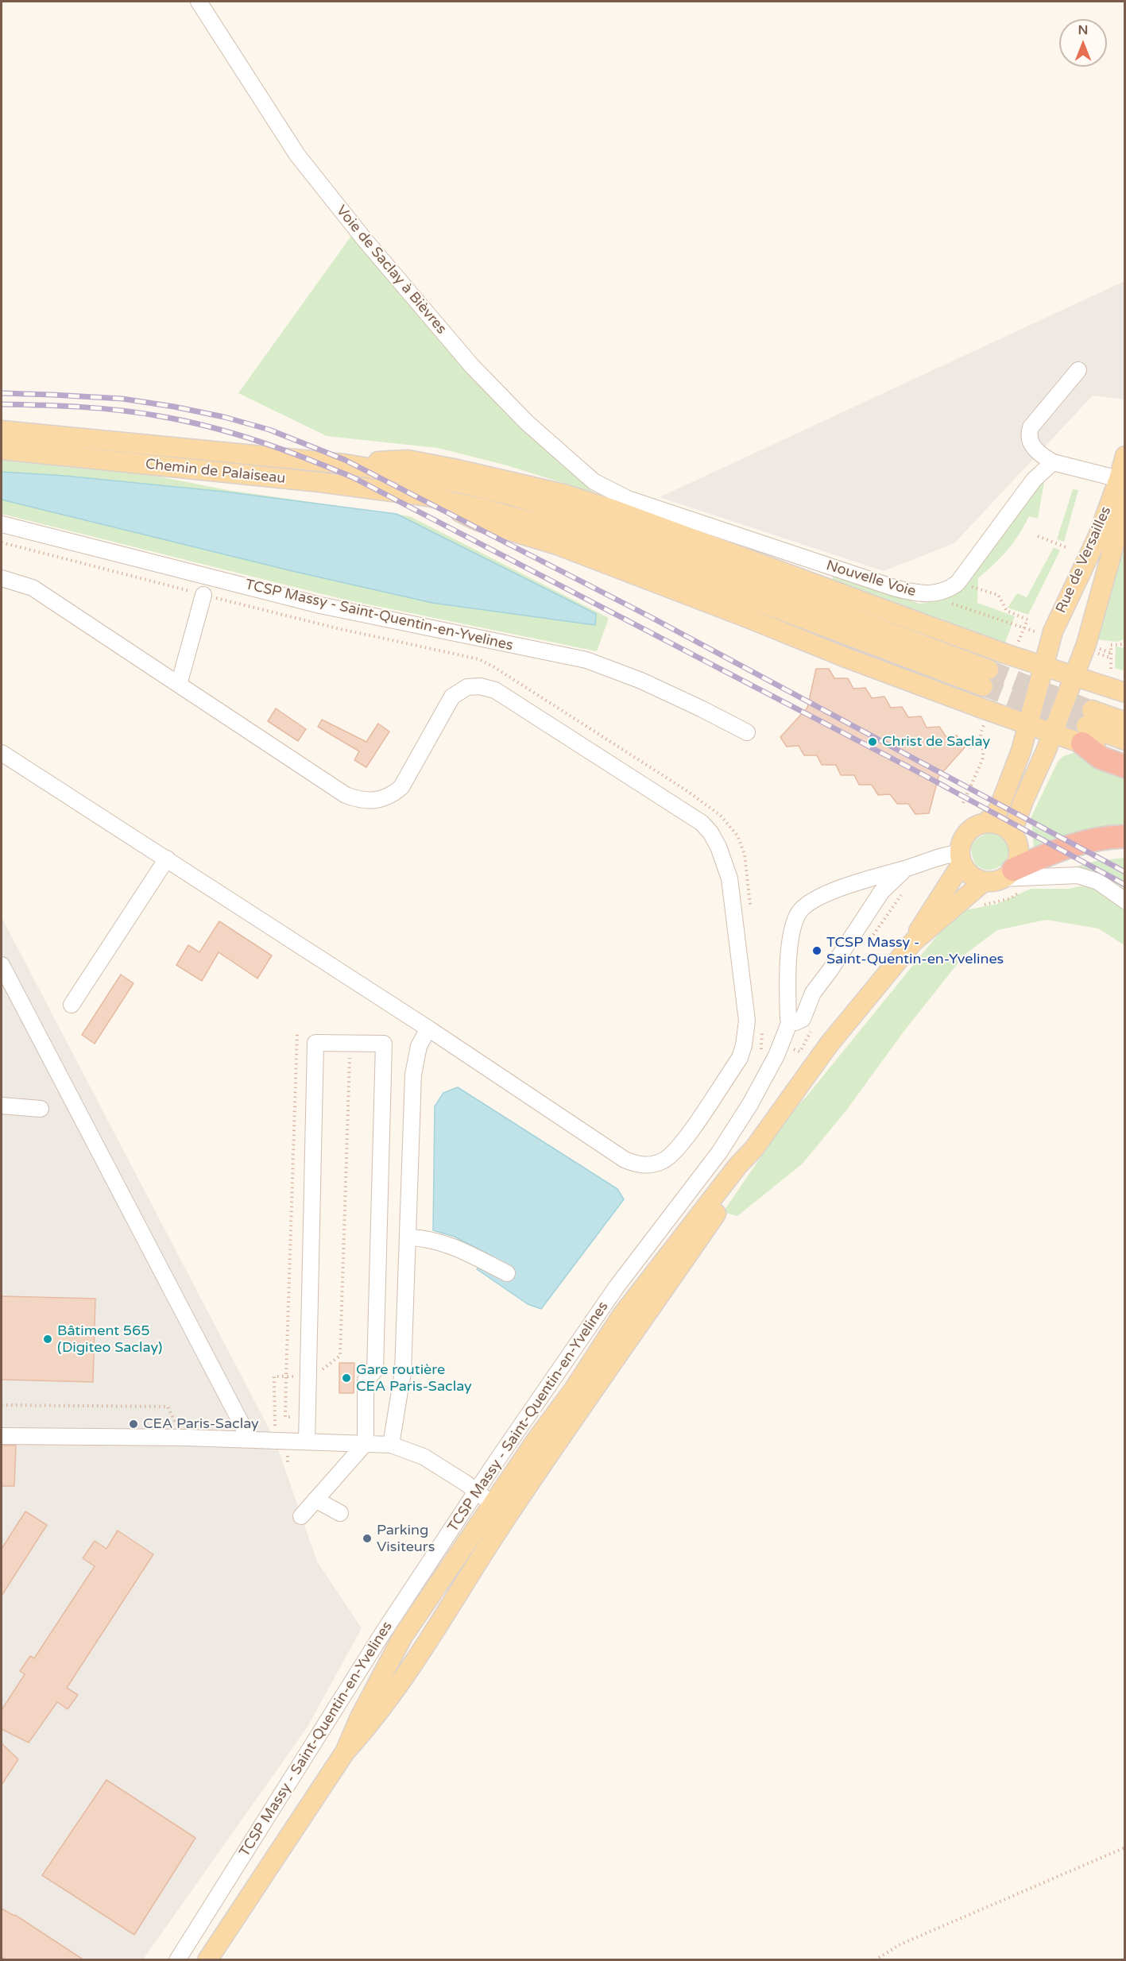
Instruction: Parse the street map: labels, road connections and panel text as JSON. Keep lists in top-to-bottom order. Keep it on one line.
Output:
{"streets":{"main road":["Chemin de Palaiseau","Rue de Versailles"],"street":["Voie de Saclay à Bièvres","Nouvelle Voie","TCSP Massy - Saint-Quentin-en-Yvelines"]},"crossings":[["Voie de Saclay à Bièvres","Nouvelle Voie"]],"places":["Christ de Saclay","TCSP Massy - Saint-Quentin-en-Yvelines","Bâtiment 565 (Digiteo Saclay)","Gare routière CEA Paris-Saclay","CEA Paris-Saclay","Parking Visiteurs"],"north":"top"}
